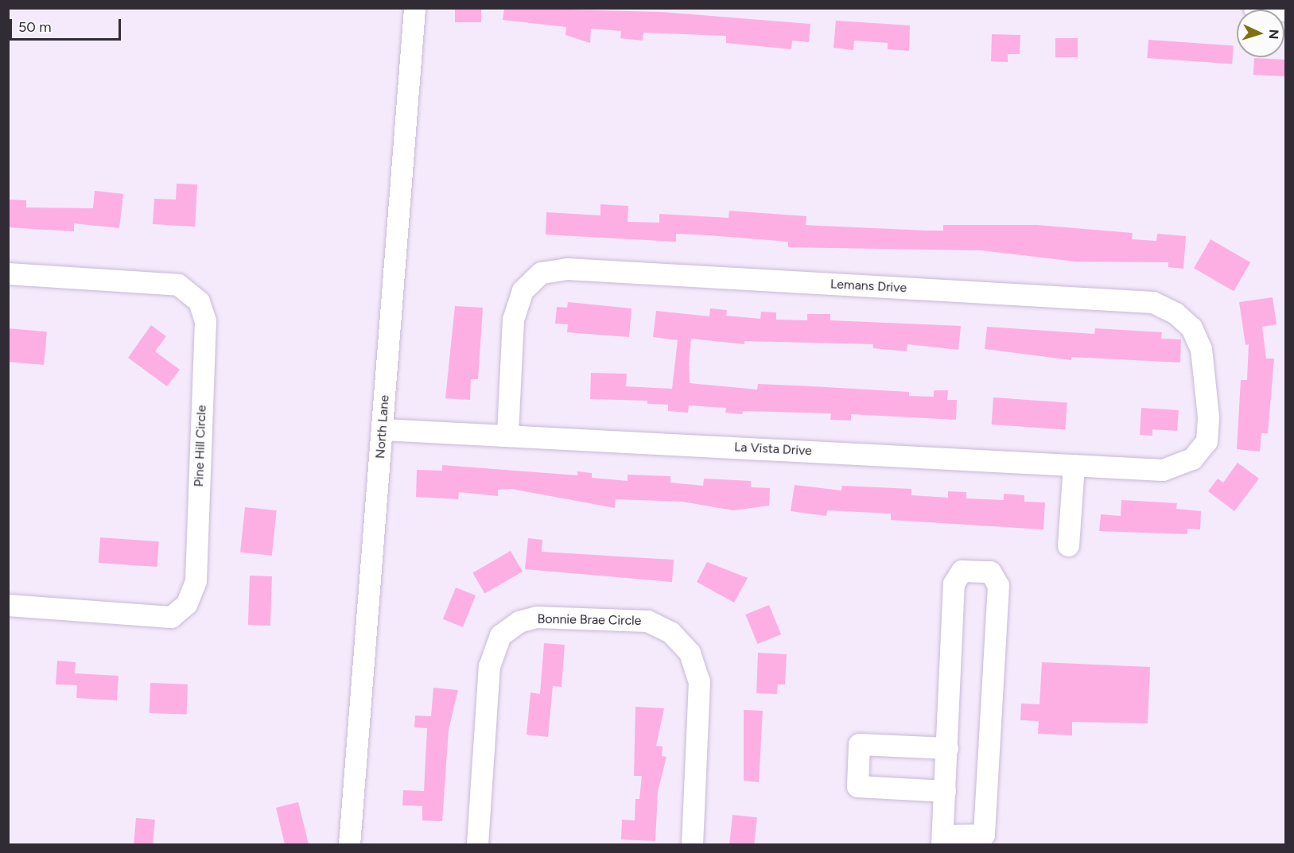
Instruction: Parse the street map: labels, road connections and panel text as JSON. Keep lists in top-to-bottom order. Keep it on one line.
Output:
{"streets":{"street":["Lemans Drive","North Lane","Pine Hill Circle","La Vista Drive","Bonnie Brae Circle"]},"crossings":[["Lemans Drive","La Vista Drive"],["North Lane","La Vista Drive"]],"scale_bar":"50 m","north":"right"}
